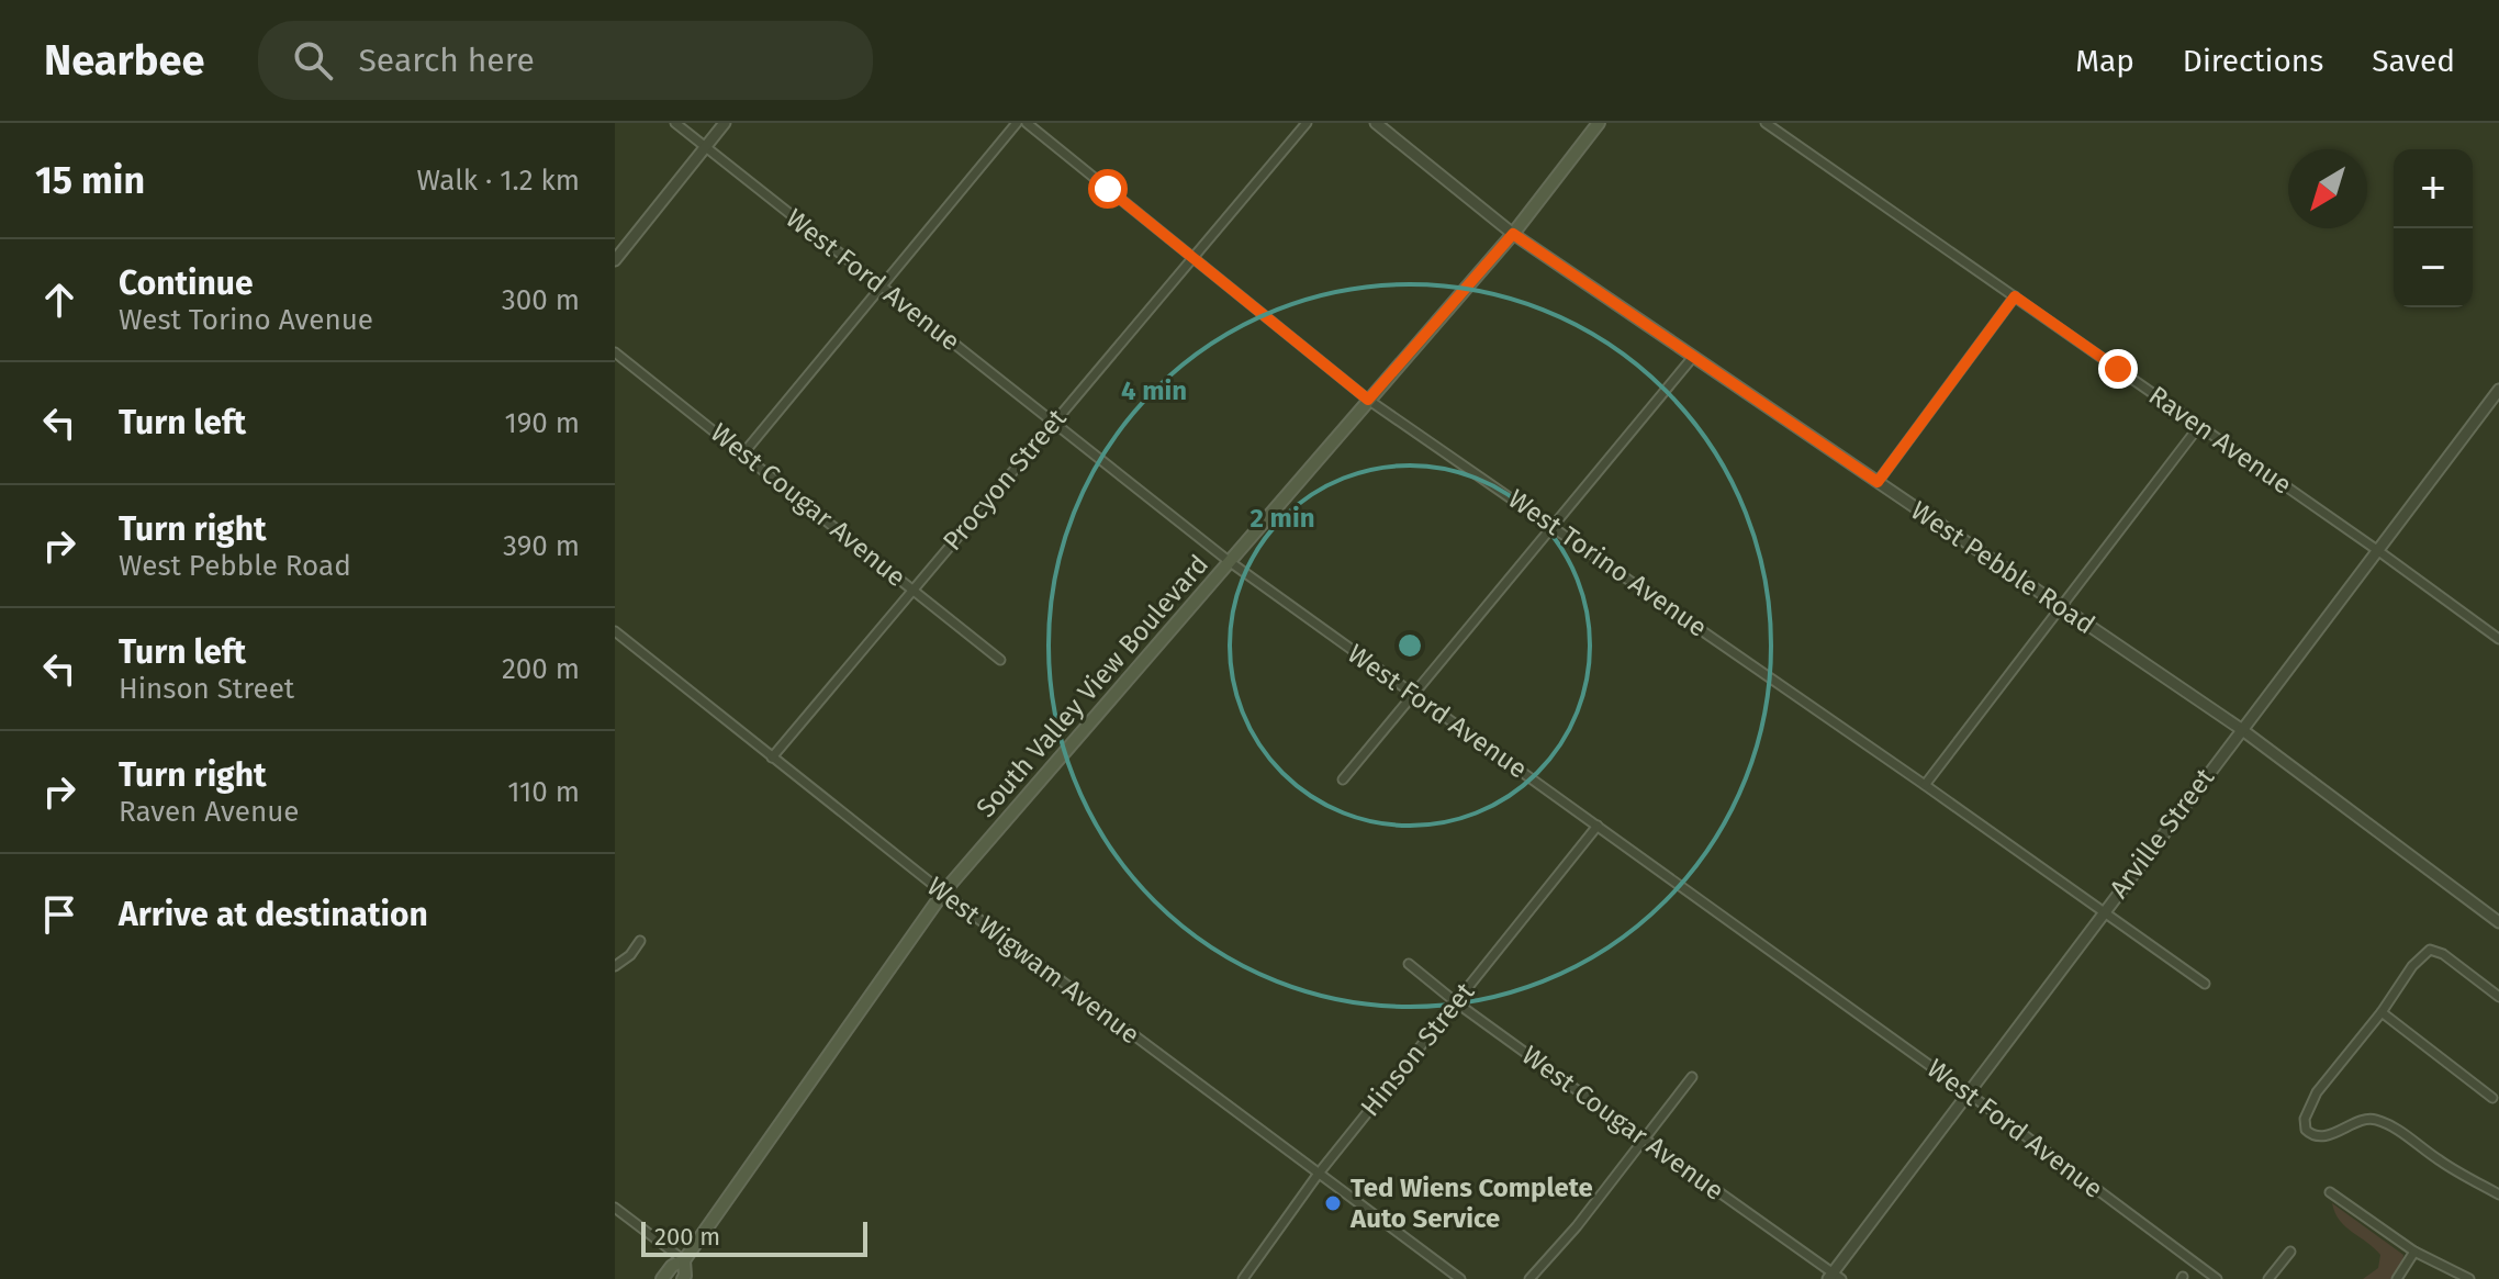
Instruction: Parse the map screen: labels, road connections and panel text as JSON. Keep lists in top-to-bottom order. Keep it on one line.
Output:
{"streets":{"main road":["South Valley View Boulevard"],"street":["West Ford Avenue","Raven Avenue","Procyon Street","West Cougar Avenue","West Torino Avenue","West Pebble Road","Arville Street","West Wigwam Avenue","Hinson Street"]},"crossings":[["West Ford Avenue","Procyon Street"],["West Ford Avenue","South Valley View Boulevard"],["West Ford Avenue","Arville Street"],["West Ford Avenue","Hinson Street"],["Raven Avenue","Arville Street"],["Procyon Street","West Cougar Avenue"],["Procyon Street","West Torino Avenue"],["Procyon Street","West Wigwam Avenue"],["West Cougar Avenue","Arville Street"],["West Cougar Avenue","Hinson Street"],["West Torino Avenue","South Valley View Boulevard"],["West Torino Avenue","Arville Street"],["West Pebble Road","South Valley View Boulevard"],["West Pebble Road","Arville Street"],["South Valley View Boulevard","West Wigwam Avenue"],["West Wigwam Avenue","Hinson Street"]],"places":["Ted Wiens Complete Auto Service"],"scale_bar":"200 m","north":"bottom left","page":{"header":"Nearbee","search":"Search here","nav":["Map","Directions","Saved"],"heading":["15 min","Walk · 1.2 km"],"map_buttons":["+","−"],"list":[["Continue","West Torino Avenue","300 m"],["Turn left","190 m"],["Turn right","West Pebble Road","390 m"],["Turn left","Hinson Street","200 m"],["Turn right","Raven Avenue","110 m"],"Arrive at destination"],"scale":"200 m"},"rings":["4 min","2 min"]}
